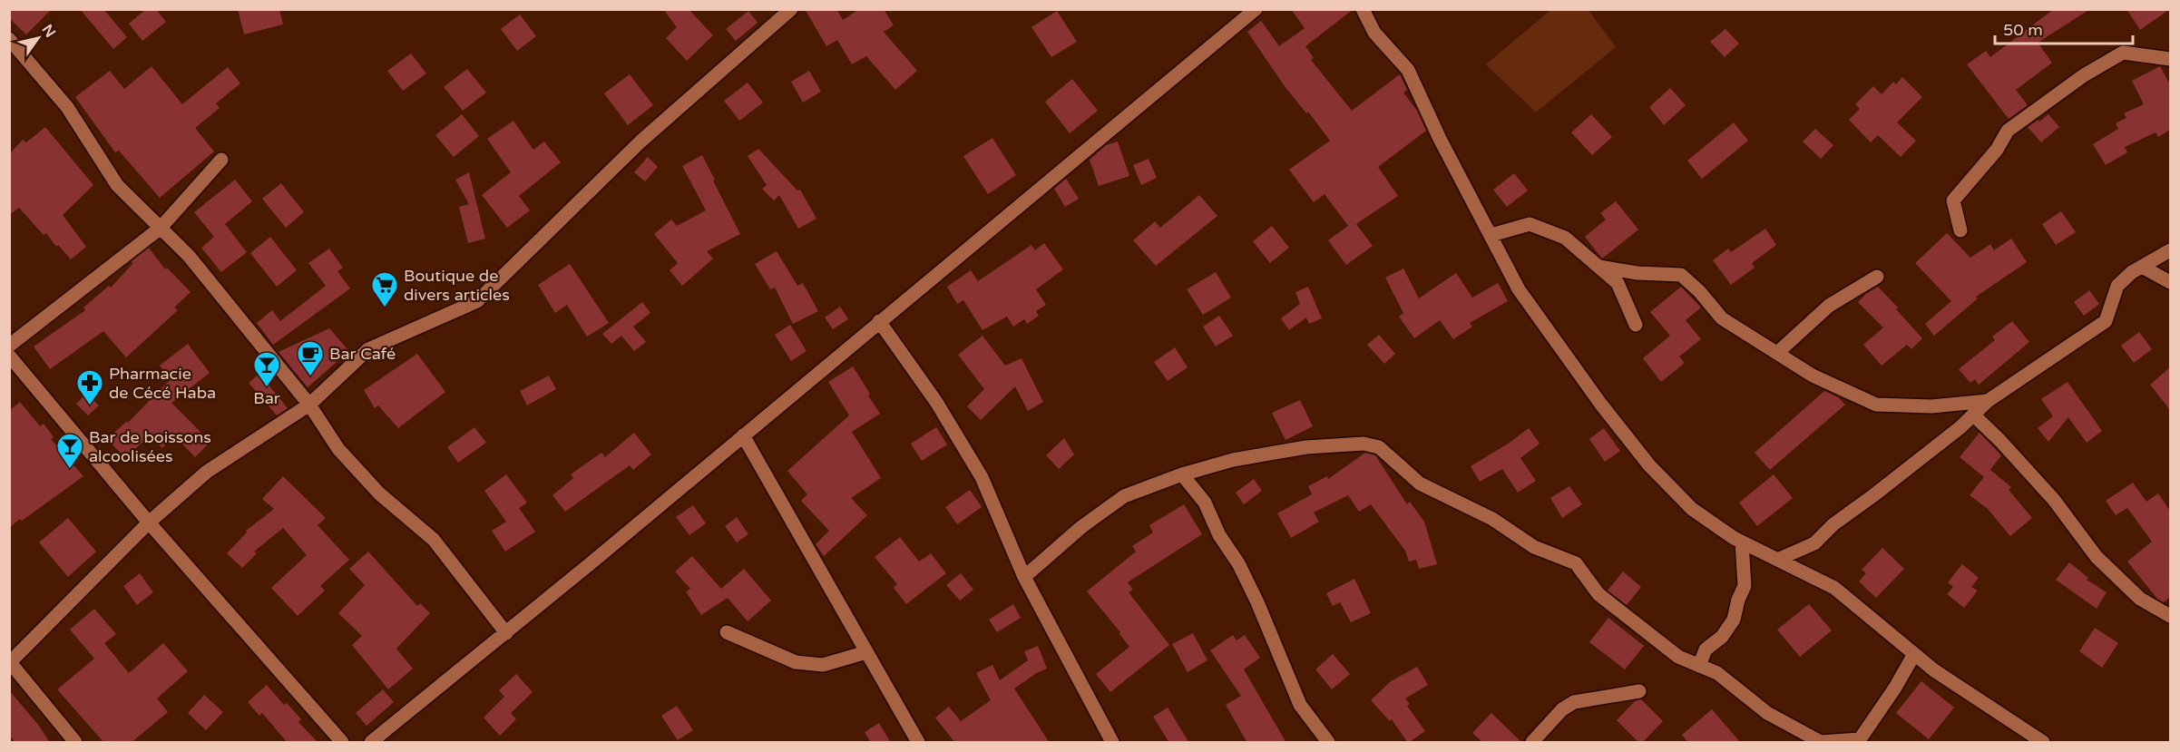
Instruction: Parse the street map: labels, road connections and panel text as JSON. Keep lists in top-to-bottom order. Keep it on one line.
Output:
{"places":{"supermarket":["Boutique de divers articles"],"cafe":["Bar Café"],"bar":["Bar","Bar de boissons alcoolisées"],"pharmacy":["Pharmacie de Cécé Haba"]},"scale_bar":"50 m","north":"top right"}
